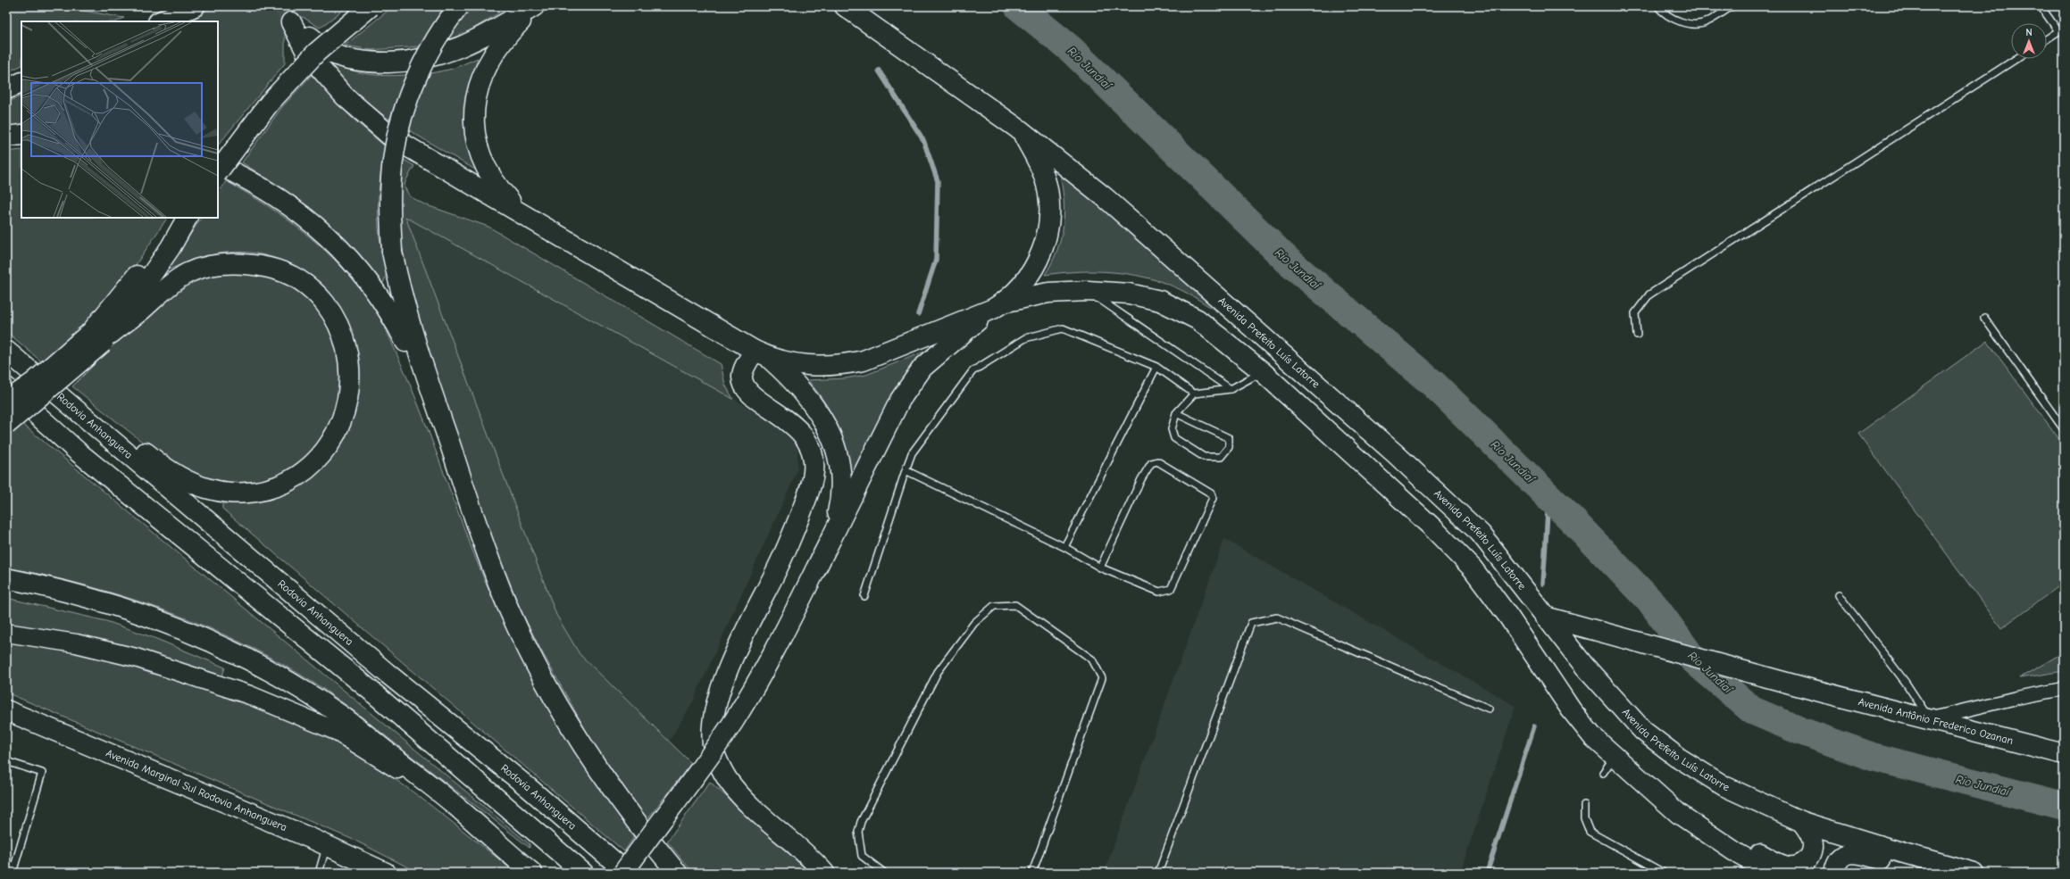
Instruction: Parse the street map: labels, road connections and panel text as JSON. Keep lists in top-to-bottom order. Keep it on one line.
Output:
{"streets":{"main road":["Avenida Prefeito Luís Latorre","Rodovia Anhanguera","Avenida Antônio Frederico Ozanan","Avenida Marginal Sul Rodovia Anhanguera"]},"crossings":[["Avenida Prefeito Luís Latorre","Avenida Antônio Frederico Ozanan"]],"water":["Rio Jundiaí"],"north":"top"}
